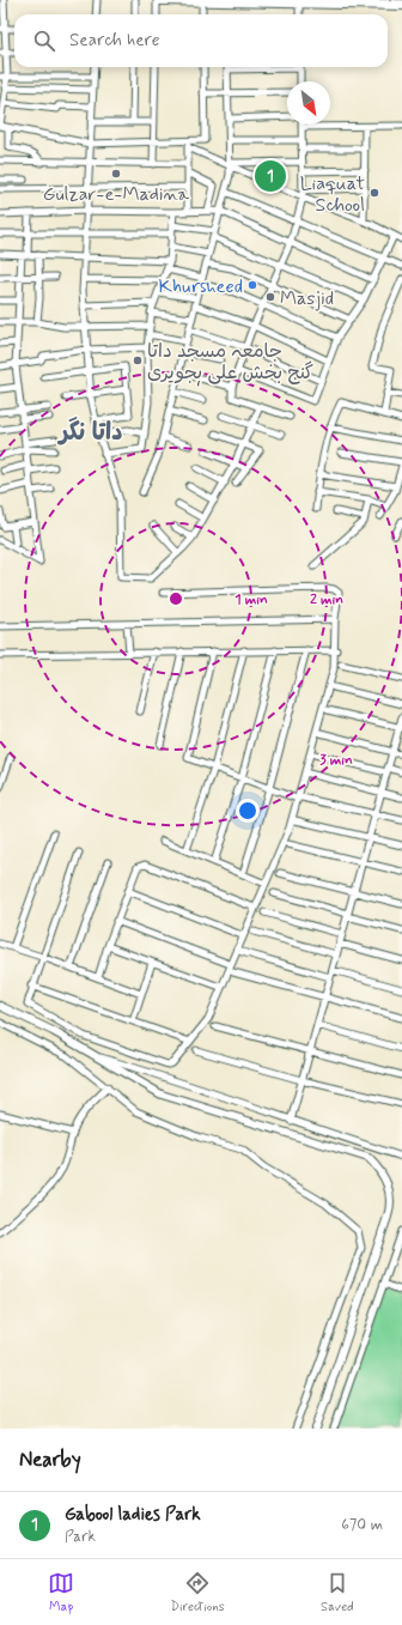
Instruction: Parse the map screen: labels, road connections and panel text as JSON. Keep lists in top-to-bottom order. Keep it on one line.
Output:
{"districts":["داتا نگر"],"places":["Gulzar-e-Madina","Liaquat School","Khursheed","Masjid","جامعہ مسجد داتا گنج بخش علی ہجویری"],"north":"bottom right","page":{"search":"Search here","pins":"1","heading":"Nearby","list":[{"mark":"1","name":"Gabool ladies Park","note":"Park","value":"670 m"}],"nav":["Map","Directions","Saved"]},"rings":["1 min","2 min","3 min"]}
